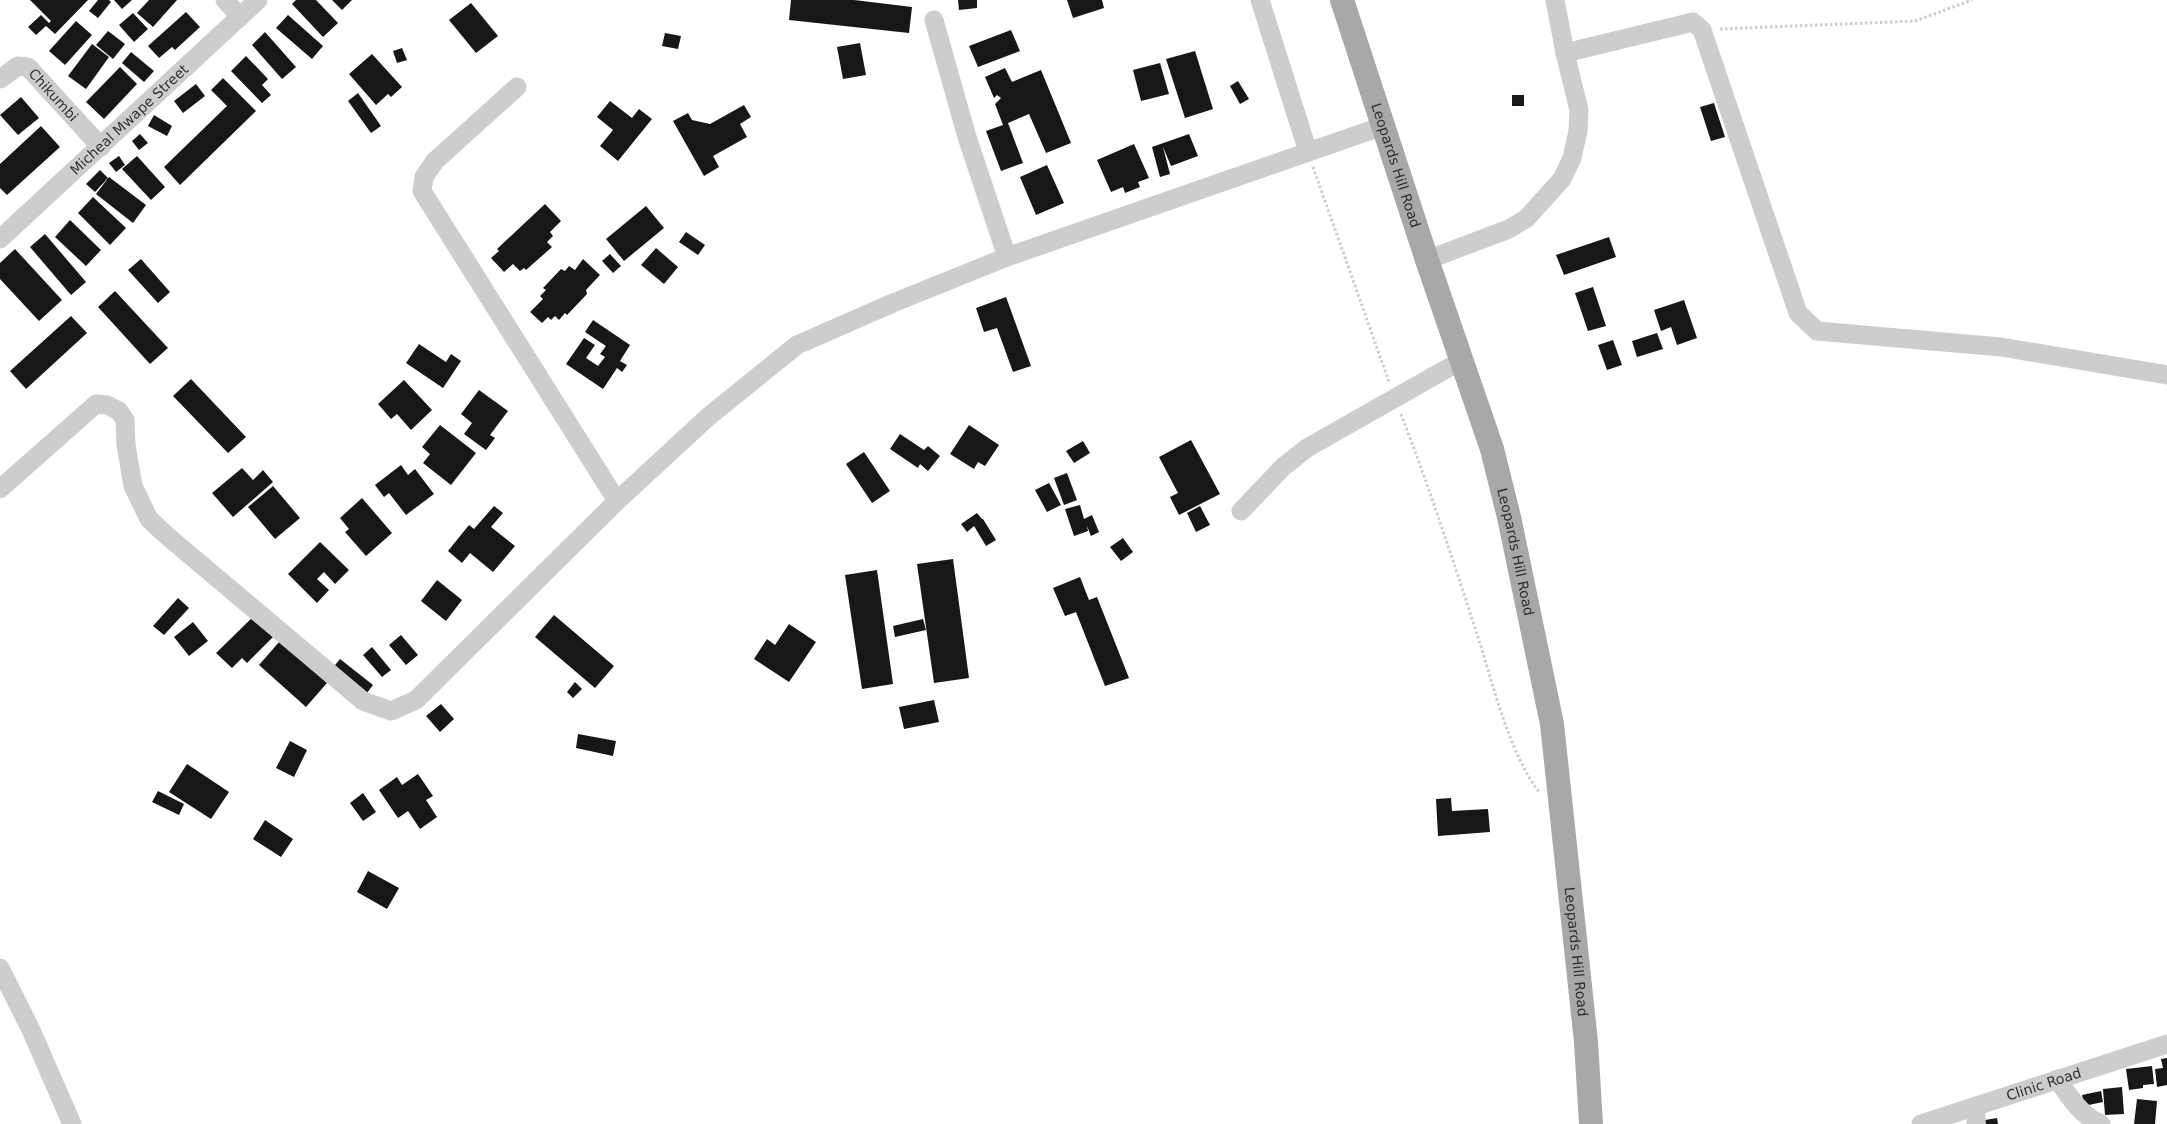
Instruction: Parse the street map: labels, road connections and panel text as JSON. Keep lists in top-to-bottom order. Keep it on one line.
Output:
{"streets":{"main road":["Leopards Hill Road"],"street":["Chikumbi","Micheal Mwape Street","Clinic Road"]},"crossings":[["Chikumbi","Micheal Mwape Street"]]}
